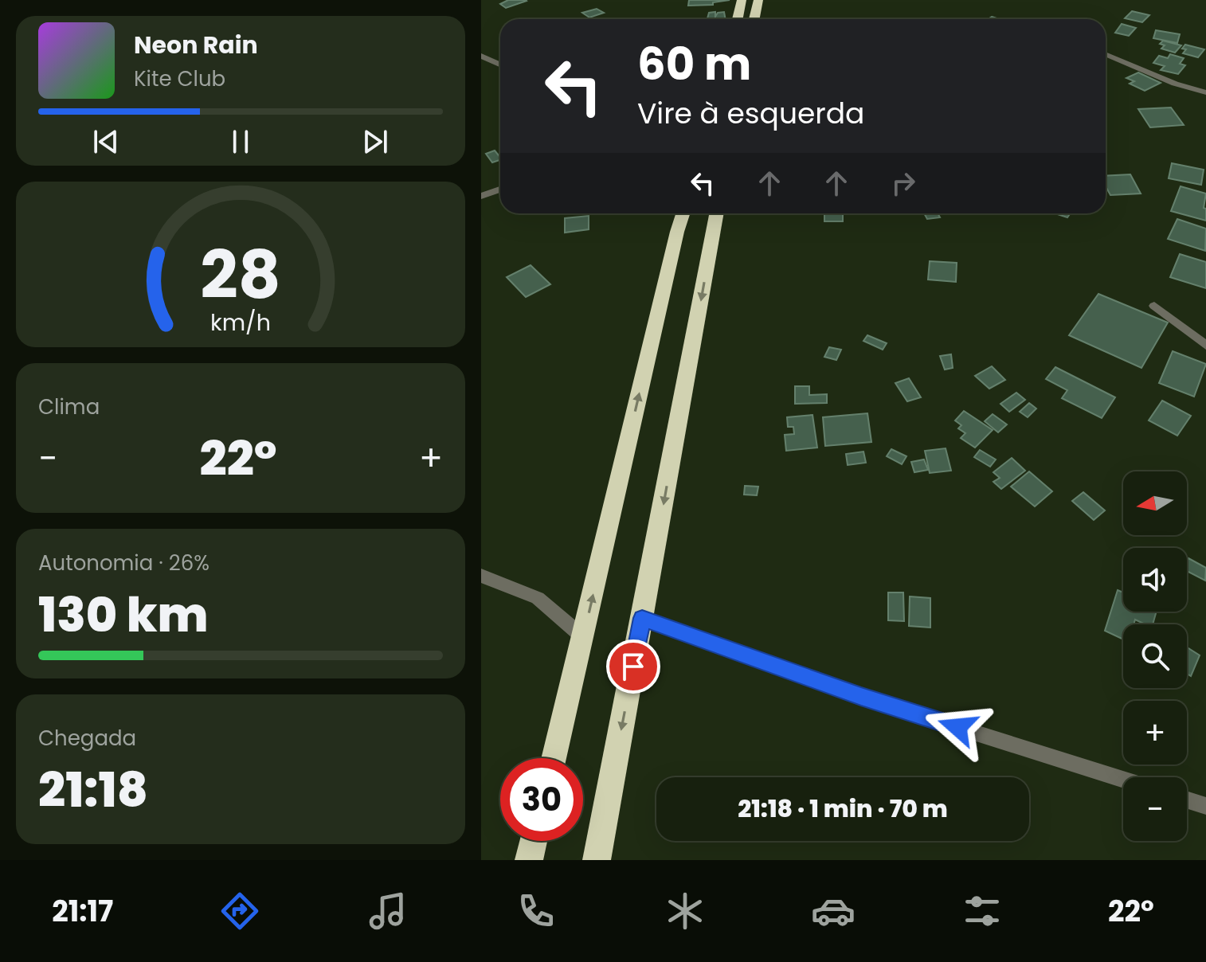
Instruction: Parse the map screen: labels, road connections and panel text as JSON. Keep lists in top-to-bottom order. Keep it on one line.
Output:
{"north":"left","page":{"turn":["60 m","Vire à esquerda"],"song":["Neon Rain","Kite Club"],"tile":["Clima",["Autonomia · 26%","130 km"],["Chegada","21:18"]],"heat":["−","22°","+"],"map_buttons":["+","−"],"limit":"30","trip":"21:18 · 1 min · 70 m","tabs":["21:17","22°"],"gauge":["28","km/h"]}}
